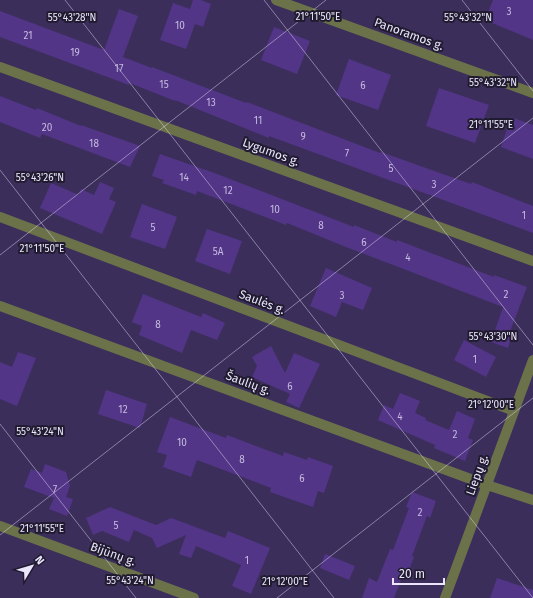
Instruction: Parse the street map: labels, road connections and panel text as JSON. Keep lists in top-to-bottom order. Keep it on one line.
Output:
{"streets":{"street":["Panoramos g.","Lygumos g.","Saulės g.","Šaulių g.","Liepų g.","Bijūnų g."]},"crossings":[["Saulės g.","Liepų g."],["Šaulių g.","Liepų g."]],"house_numbers":["3","10","21","19","17","15","6","13","11","20","9","18","7","5","14","3","12","10","1","8","5","6","5A","4","2","3","8","1","6","12","4","2","10","8","6","7","2","5","1"],"scale_bar":"20 m","north":"top right","coordinates":["21°11'50\"E","55°43'32\"N","55°43'28\"N","21°11'55\"E","55°43'26\"N","55°43'30\"N","21°12'00\"E","55°43'24\"N"]}
